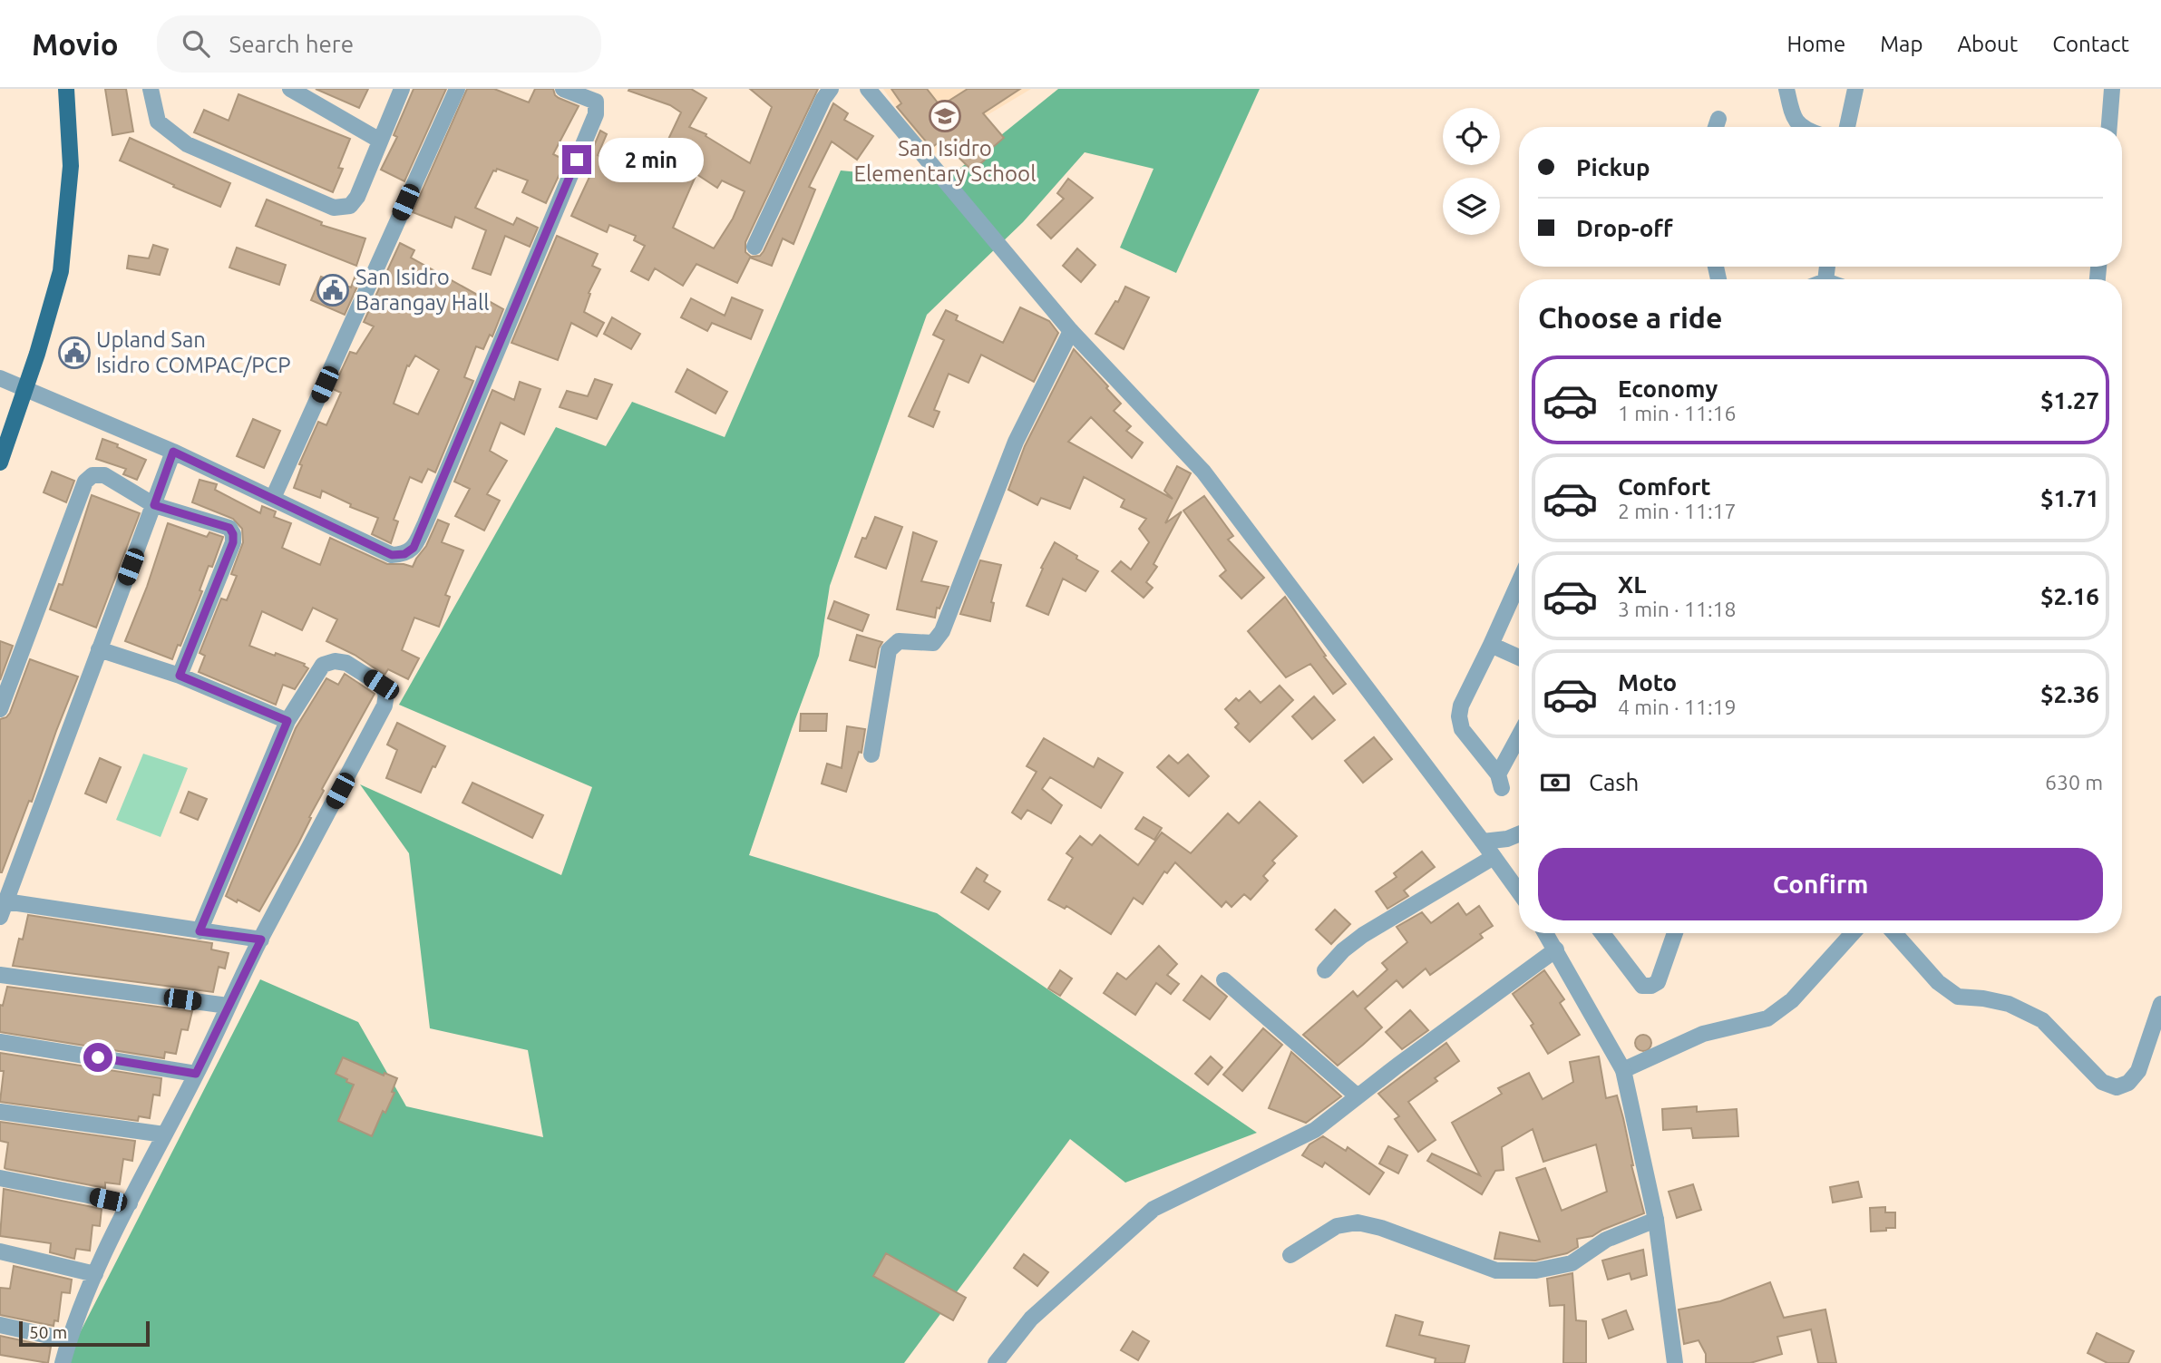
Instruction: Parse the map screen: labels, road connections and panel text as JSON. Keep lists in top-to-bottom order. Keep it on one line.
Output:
{"places":{"school or university":["San Isidro Elementary School"],"public building":["San Isidro Barangay Hall","Upland San Isidro COMPAC/PCP"]},"scale_bar":"50 m","page":{"header":"Movio","search":"Search here","nav":["Home","Map","About","Contact"],"banner":["Pickup","Drop-off"],"bubble":"2 min","heading":"Choose a ride","list":[{"name":"Economy","note":"1 min · 11:16","value":"$1.27"},{"name":"Comfort","note":"2 min · 11:17","value":"$1.71"},{"name":"XL","note":"3 min · 11:18","value":"$2.16"},{"name":"Moto","note":"4 min · 11:19","value":"$2.36"}],"pay":["Cash","630 m"],"buttons":"Confirm","scale":"50 m"}}
